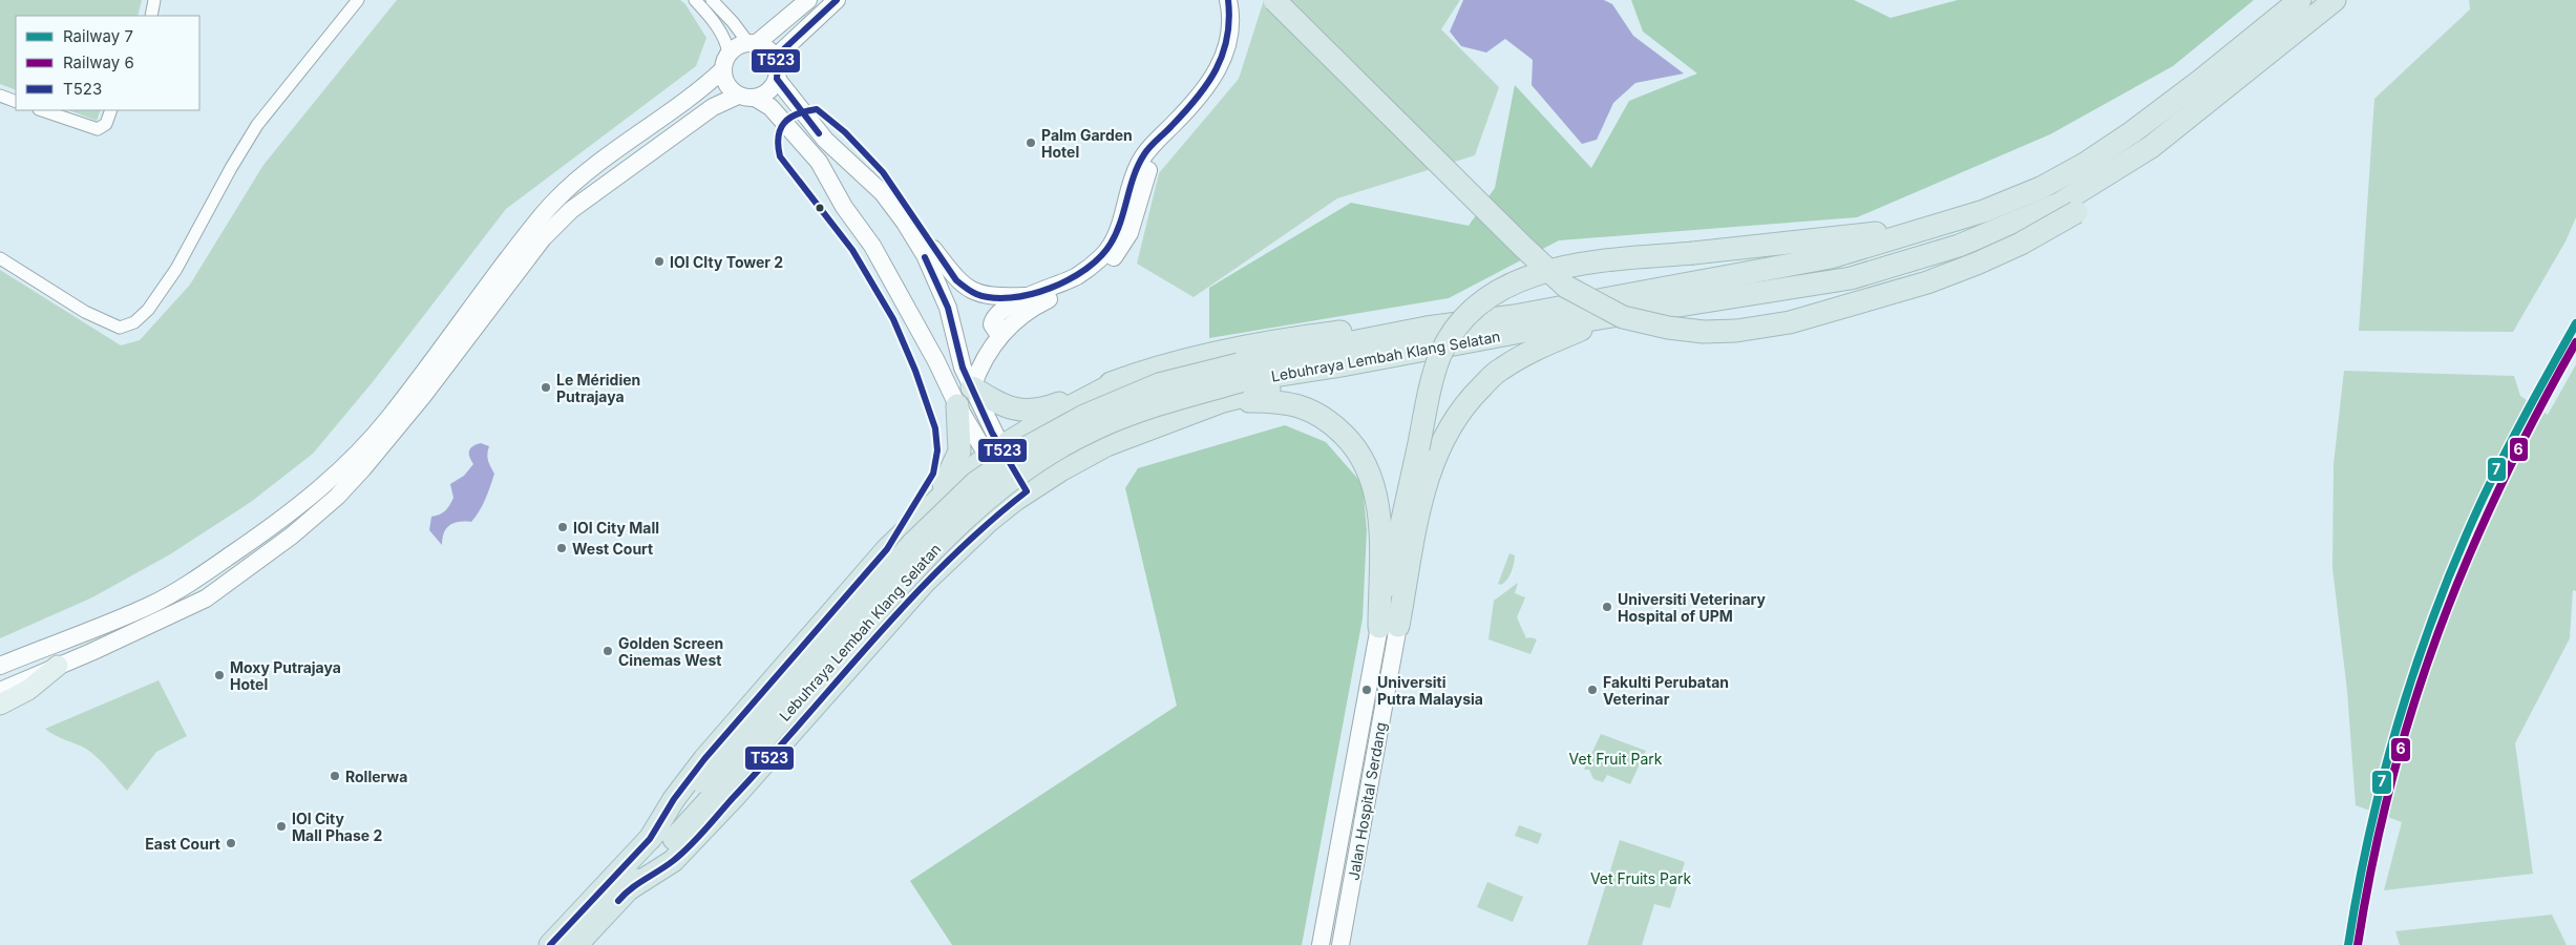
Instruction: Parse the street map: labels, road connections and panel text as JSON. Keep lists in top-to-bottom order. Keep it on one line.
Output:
{"streets":{"highway":["Lebuhraya Lembah Klang Selatan"],"street":["Jalan Hospital Serdang"]},"parks":["Vet Fruit Park","Vet Fruits Park"],"places":["Palm Garden Hotel","IOI CIty Tower 2","Le Méridien Putrajaya","IOI City Mall","West Court","Universiti Veterinary Hospital of UPM","Golden Screen Cinemas West","Moxy Putrajaya Hotel","Universiti Putra Malaysia","Fakulti Perubatan Veterinar","Rollerwa","IOI City Mall Phase 2","East Court"],"lines":["transit line T523","rail line 7","rail line 6"],"legend":["Railway 7","Railway 6","T523"]}
